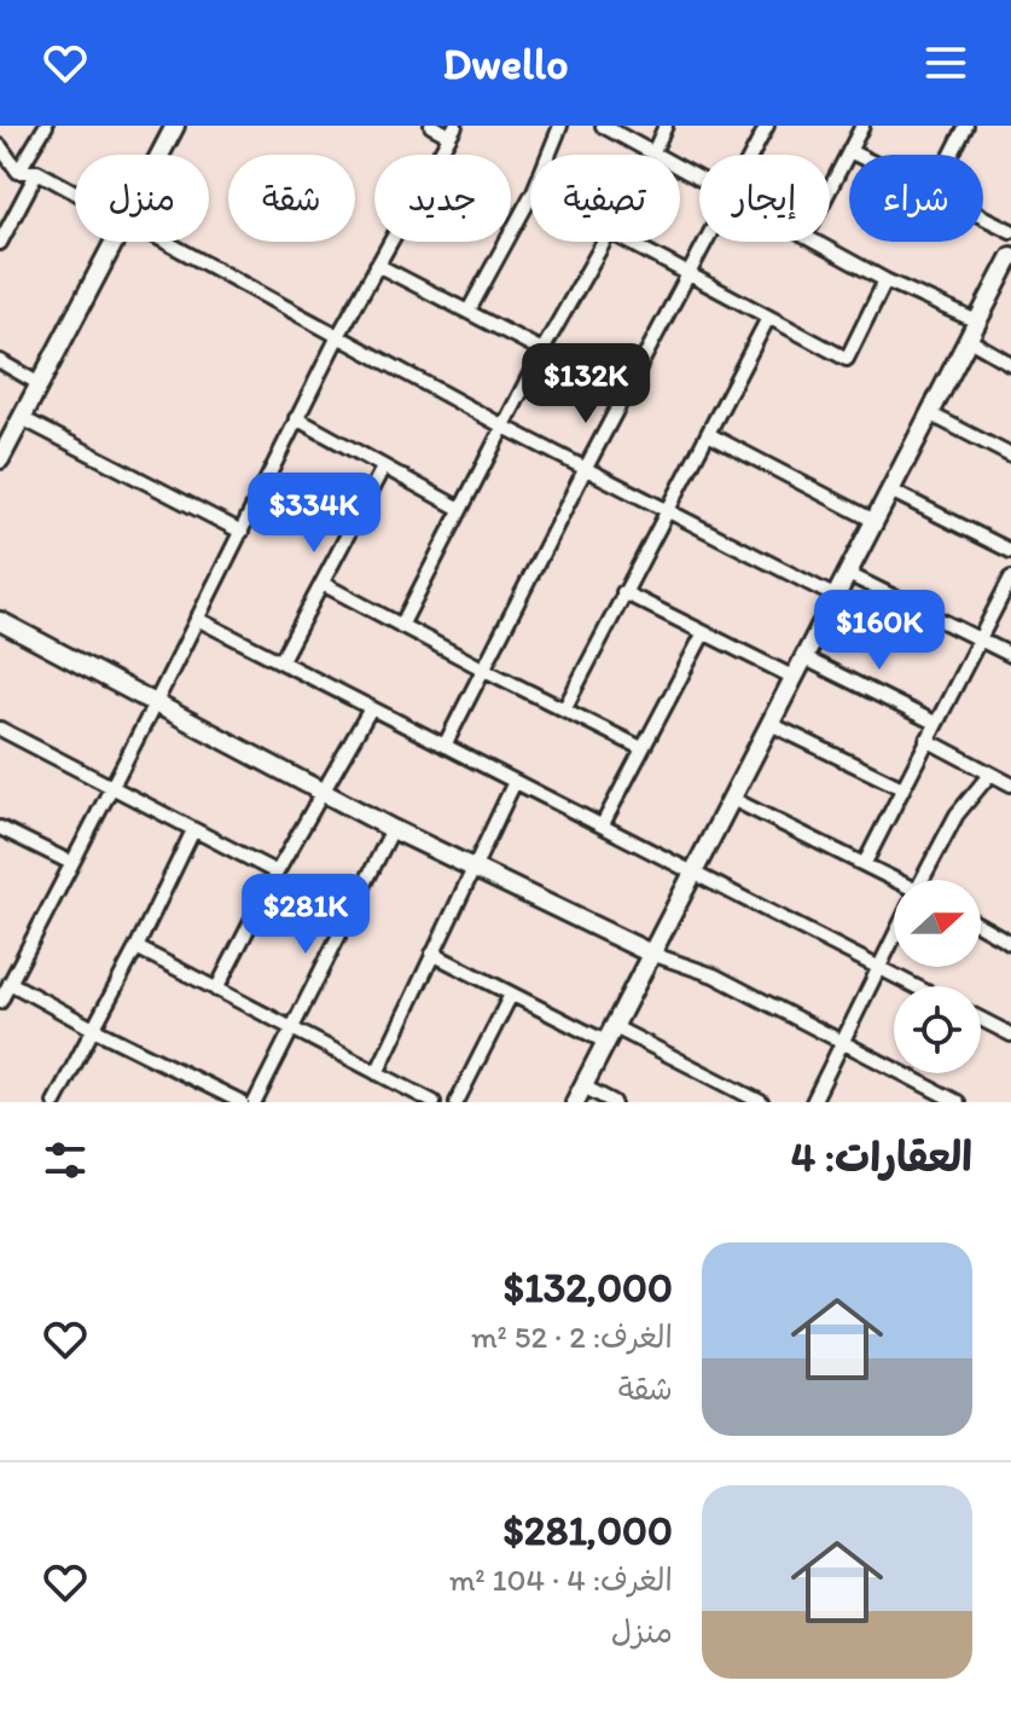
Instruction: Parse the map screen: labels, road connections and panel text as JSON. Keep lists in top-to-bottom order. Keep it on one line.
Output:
{"north":"right","page":{"header":"Dwello","chip":["شراء","إيجار","تصفية","جديد","شقة","منزل"],"price":["$132K","$334K","$160K","$281K"],"heading":"العقارات: 4","list":[{"name":"$132,000","note":"الغرف: 2 · 52 m² · شقة"},{"name":"$281,000","note":"الغرف: 4 · 104 m² · منزل"}]}}
